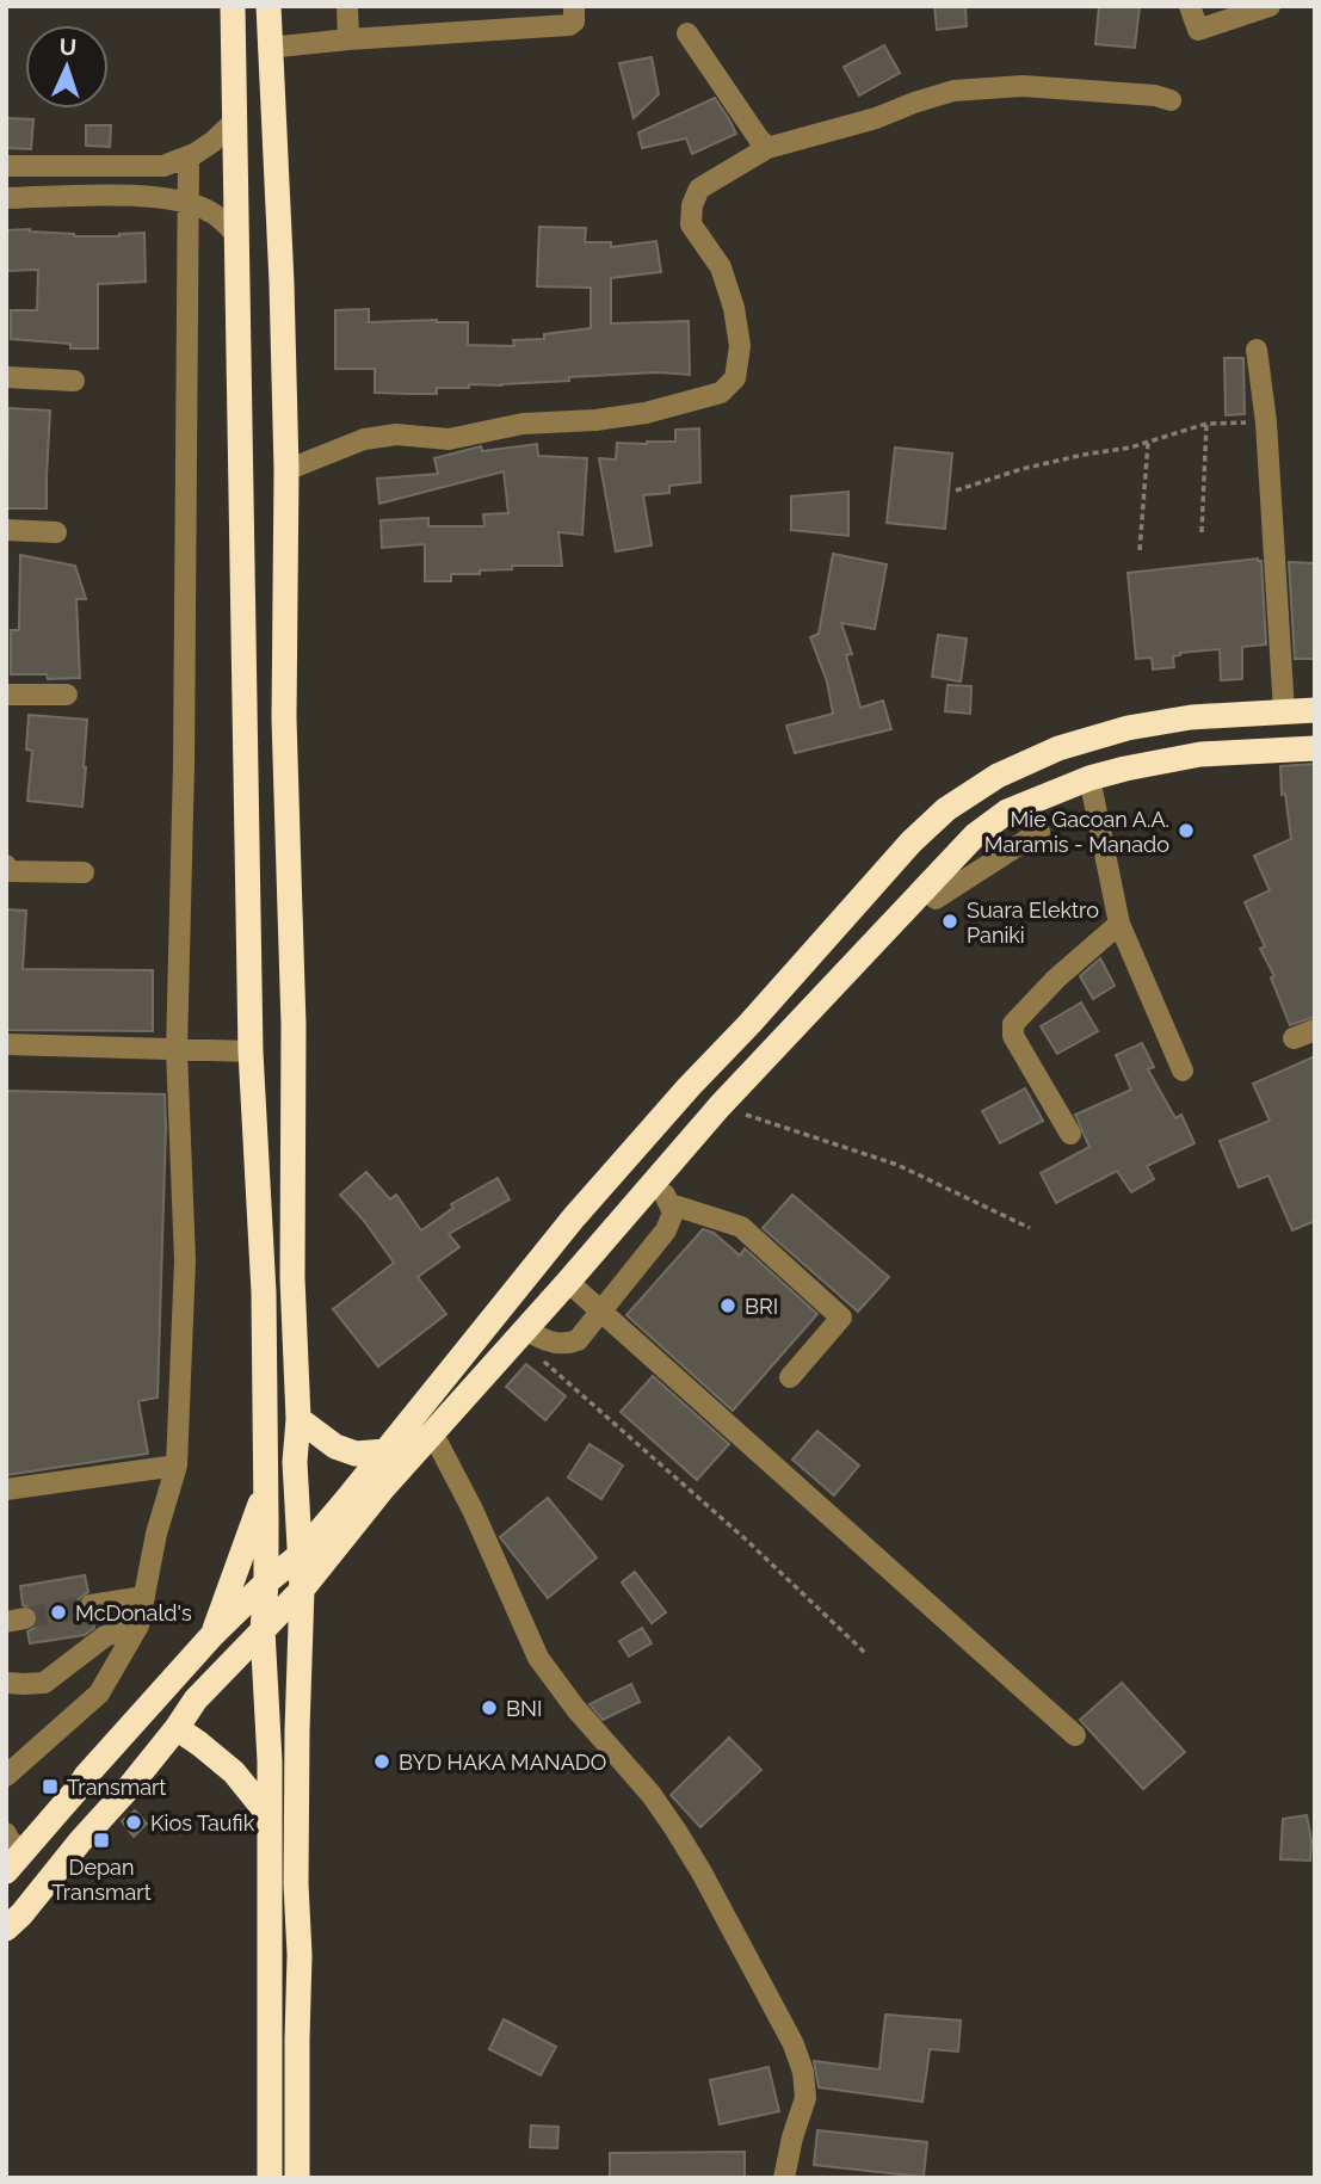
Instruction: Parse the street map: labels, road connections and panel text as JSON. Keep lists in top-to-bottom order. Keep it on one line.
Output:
{"places":{"other":["Mie Gacoan A.A. Maramis - Manado","Suara Elektro Paniki","BRI","McDonald's","BNI","BYD HAKA MANADO","Kios Taufik"],"transit":["Transmart","Depan Transmart"]},"north":"top"}
